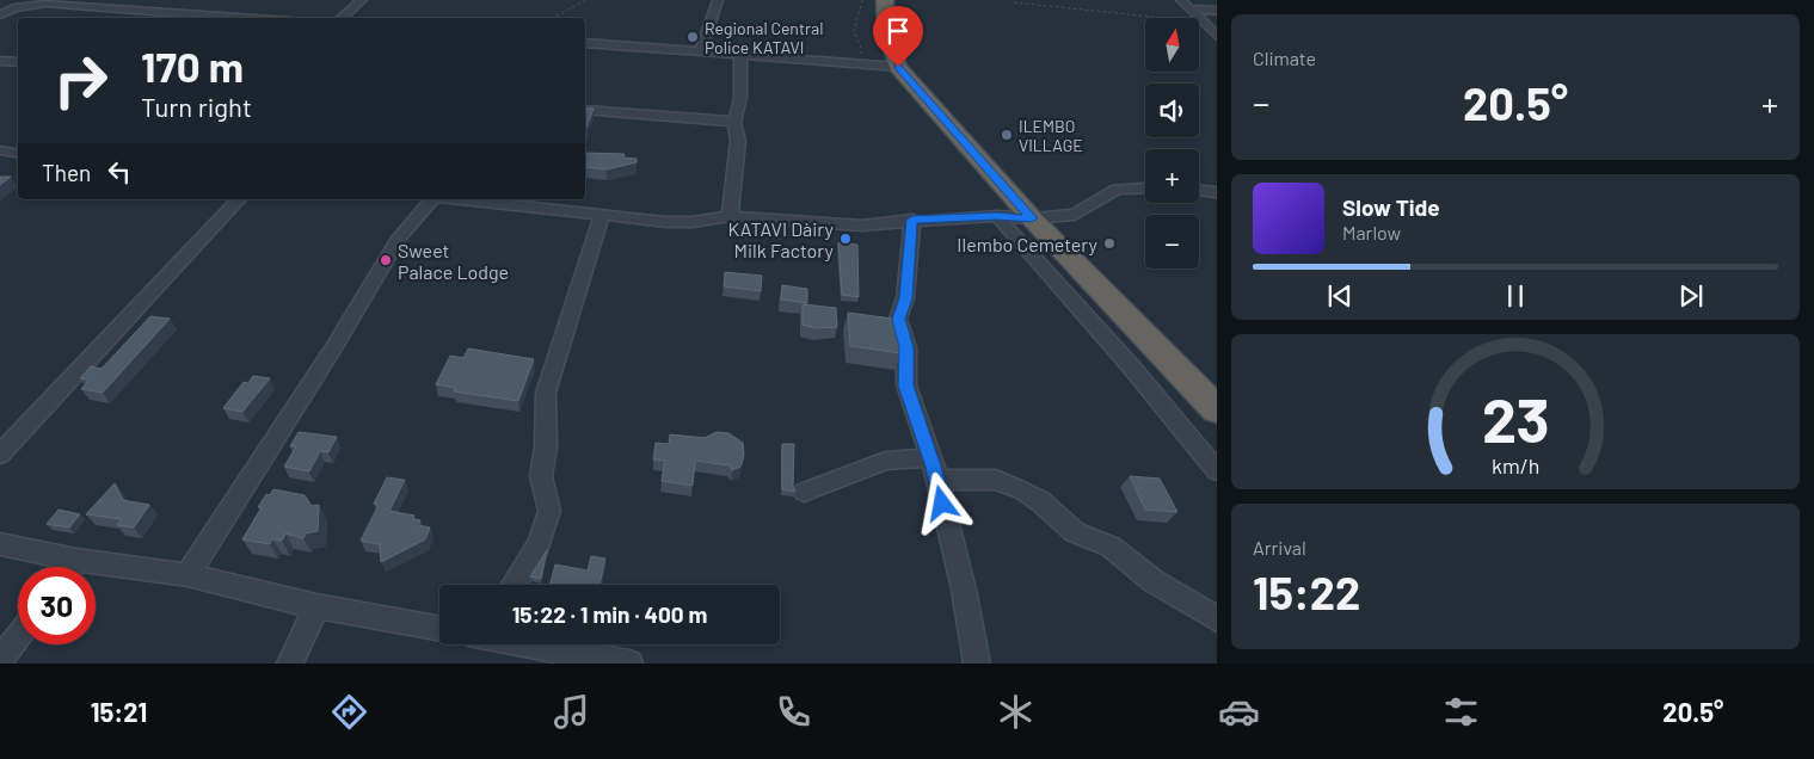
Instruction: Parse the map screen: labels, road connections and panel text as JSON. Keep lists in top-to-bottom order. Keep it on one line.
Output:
{"places":["Regional Central Police KATAVI","ILEMBO VILLAGE","KATAVI Dàiry Milk Factory","Ilembo Cemetery","Sweet Palace Lodge"],"north":"top","page":{"tile":["Climate",["Arrival","15:22"]],"map_buttons":["+","−"],"turn":["170 m","Turn right"],"heat":["−","20.5°","+"],"then":"Then","song":["Slow Tide","Marlow"],"limit":"30","trip":"15:22 · 1 min · 400 m","tabs":["15:21","20.5°"],"gauge":["23","km/h"]}}
